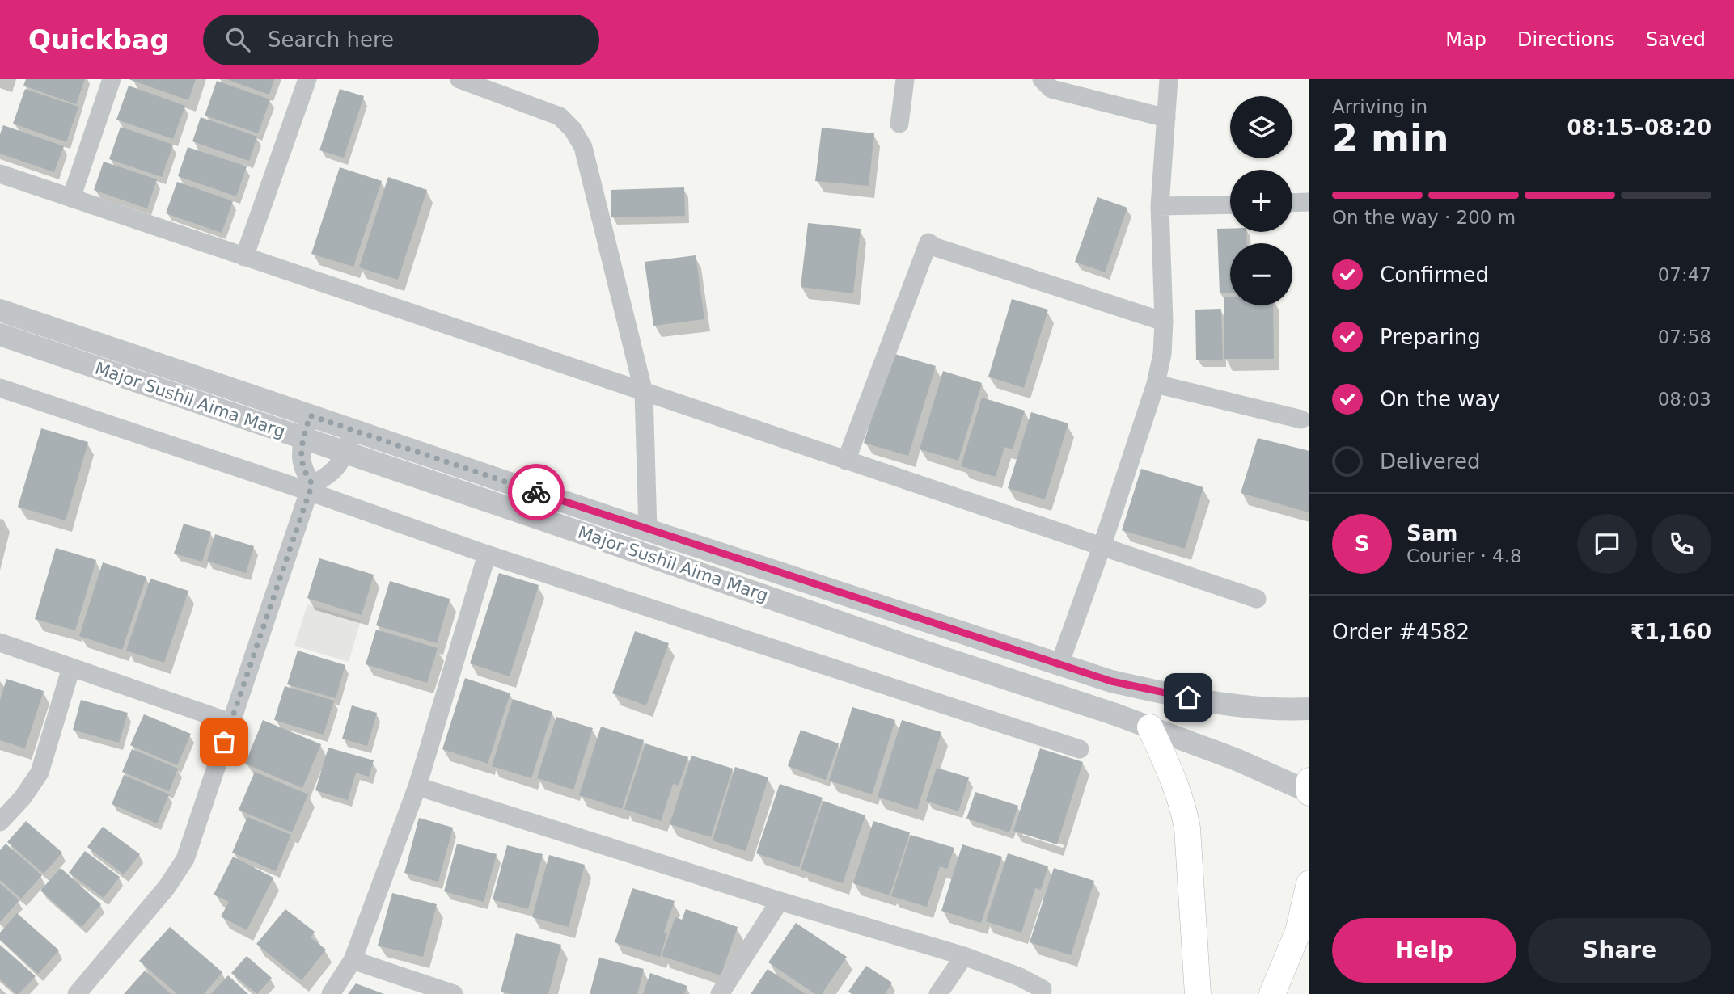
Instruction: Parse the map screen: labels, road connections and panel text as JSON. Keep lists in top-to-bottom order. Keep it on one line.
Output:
{"streets":{"street":["Major Sushil Aima Marg"]},"page":{"header":"Quickbag","search":"Search here","nav":["Map","Directions","Saved"],"heading":["2 min","Arriving in","08:15–08:20"],"panel":["Sam","Courier · 4.8","Order #4582","₹1,160"],"map_buttons":["+","−"],"bar":"On the way · 200 m","list":[["Confirmed","07:47"],["Preparing","07:58"],["On the way","08:03"],"Delivered"],"round":"S","buttons":["Help","Share"]}}
